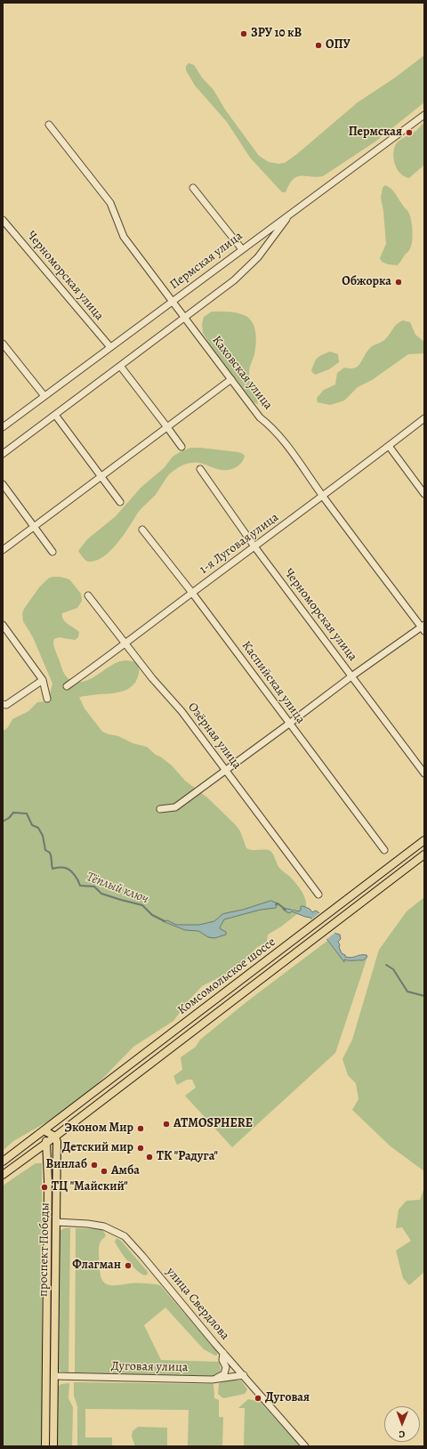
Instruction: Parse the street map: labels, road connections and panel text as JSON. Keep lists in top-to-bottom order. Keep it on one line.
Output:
{"streets":{"main road":["Комсомольское шоссе","проспект Победы","улица Свердлова"],"street":["Пермская улица","Черноморская улица","Каховская улица","1-я Луговая улица","Каспийская улица","Озёрная улица","Дуговая улица"]},"crossings":[["Пермская улица","Черноморская улица"],["Пермская улица","Каховская улица"],["Черноморская улица","1-я Луговая улица"],["Каховская улица","1-я Луговая улица"],["1-я Луговая улица","Каспийская улица"],["1-я Луговая улица","Озёрная улица"],["Комсомольское шоссе","проспект Победы"],["проспект Победы","улица Свердлова"],["проспект Победы","Дуговая улица"],["улица Свердлова","Дуговая улица"]],"water":["Тёплый ключ"],"places":["ЗРУ 10 кВ","ОПУ","Пермская","Обжорка","ATMOSPHERE","Эконом Мир","Детский мир","ТК \"Радуга\"","Винлаб","Амба","ТЦ \"Майский\"","Флагман","Дуговая"],"north":"bottom"}
